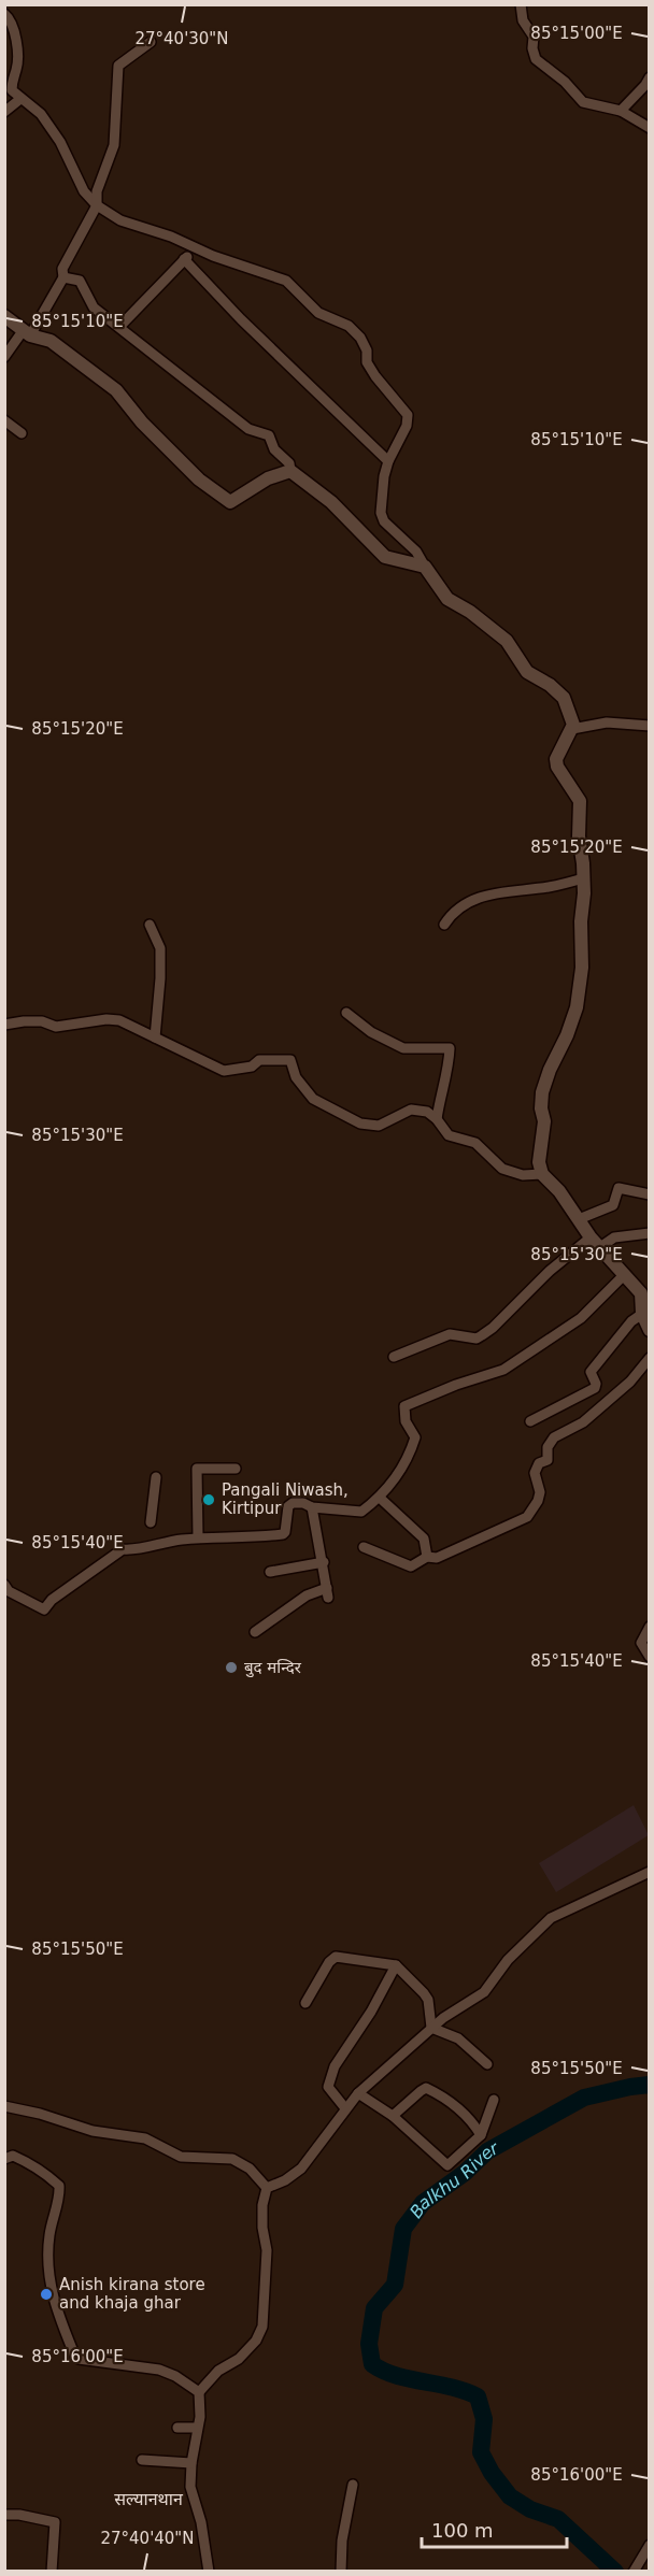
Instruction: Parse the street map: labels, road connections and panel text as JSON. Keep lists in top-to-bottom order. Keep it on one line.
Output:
{"districts":["सल्यानथान"],"water":["Balkhu River"],"places":["Pangali Niwash, Kirtipur","बुद मन्दिर","Anish kirana store and khaja ghar"],"scale_bar":"100 m","coordinates":["85°15'00\"E","27°40'30\"N","85°15'10\"E","85°15'20\"E","85°15'30\"E","85°15'40\"E","85°15'50\"E","85°16'00\"E","27°40'40\"N"]}
